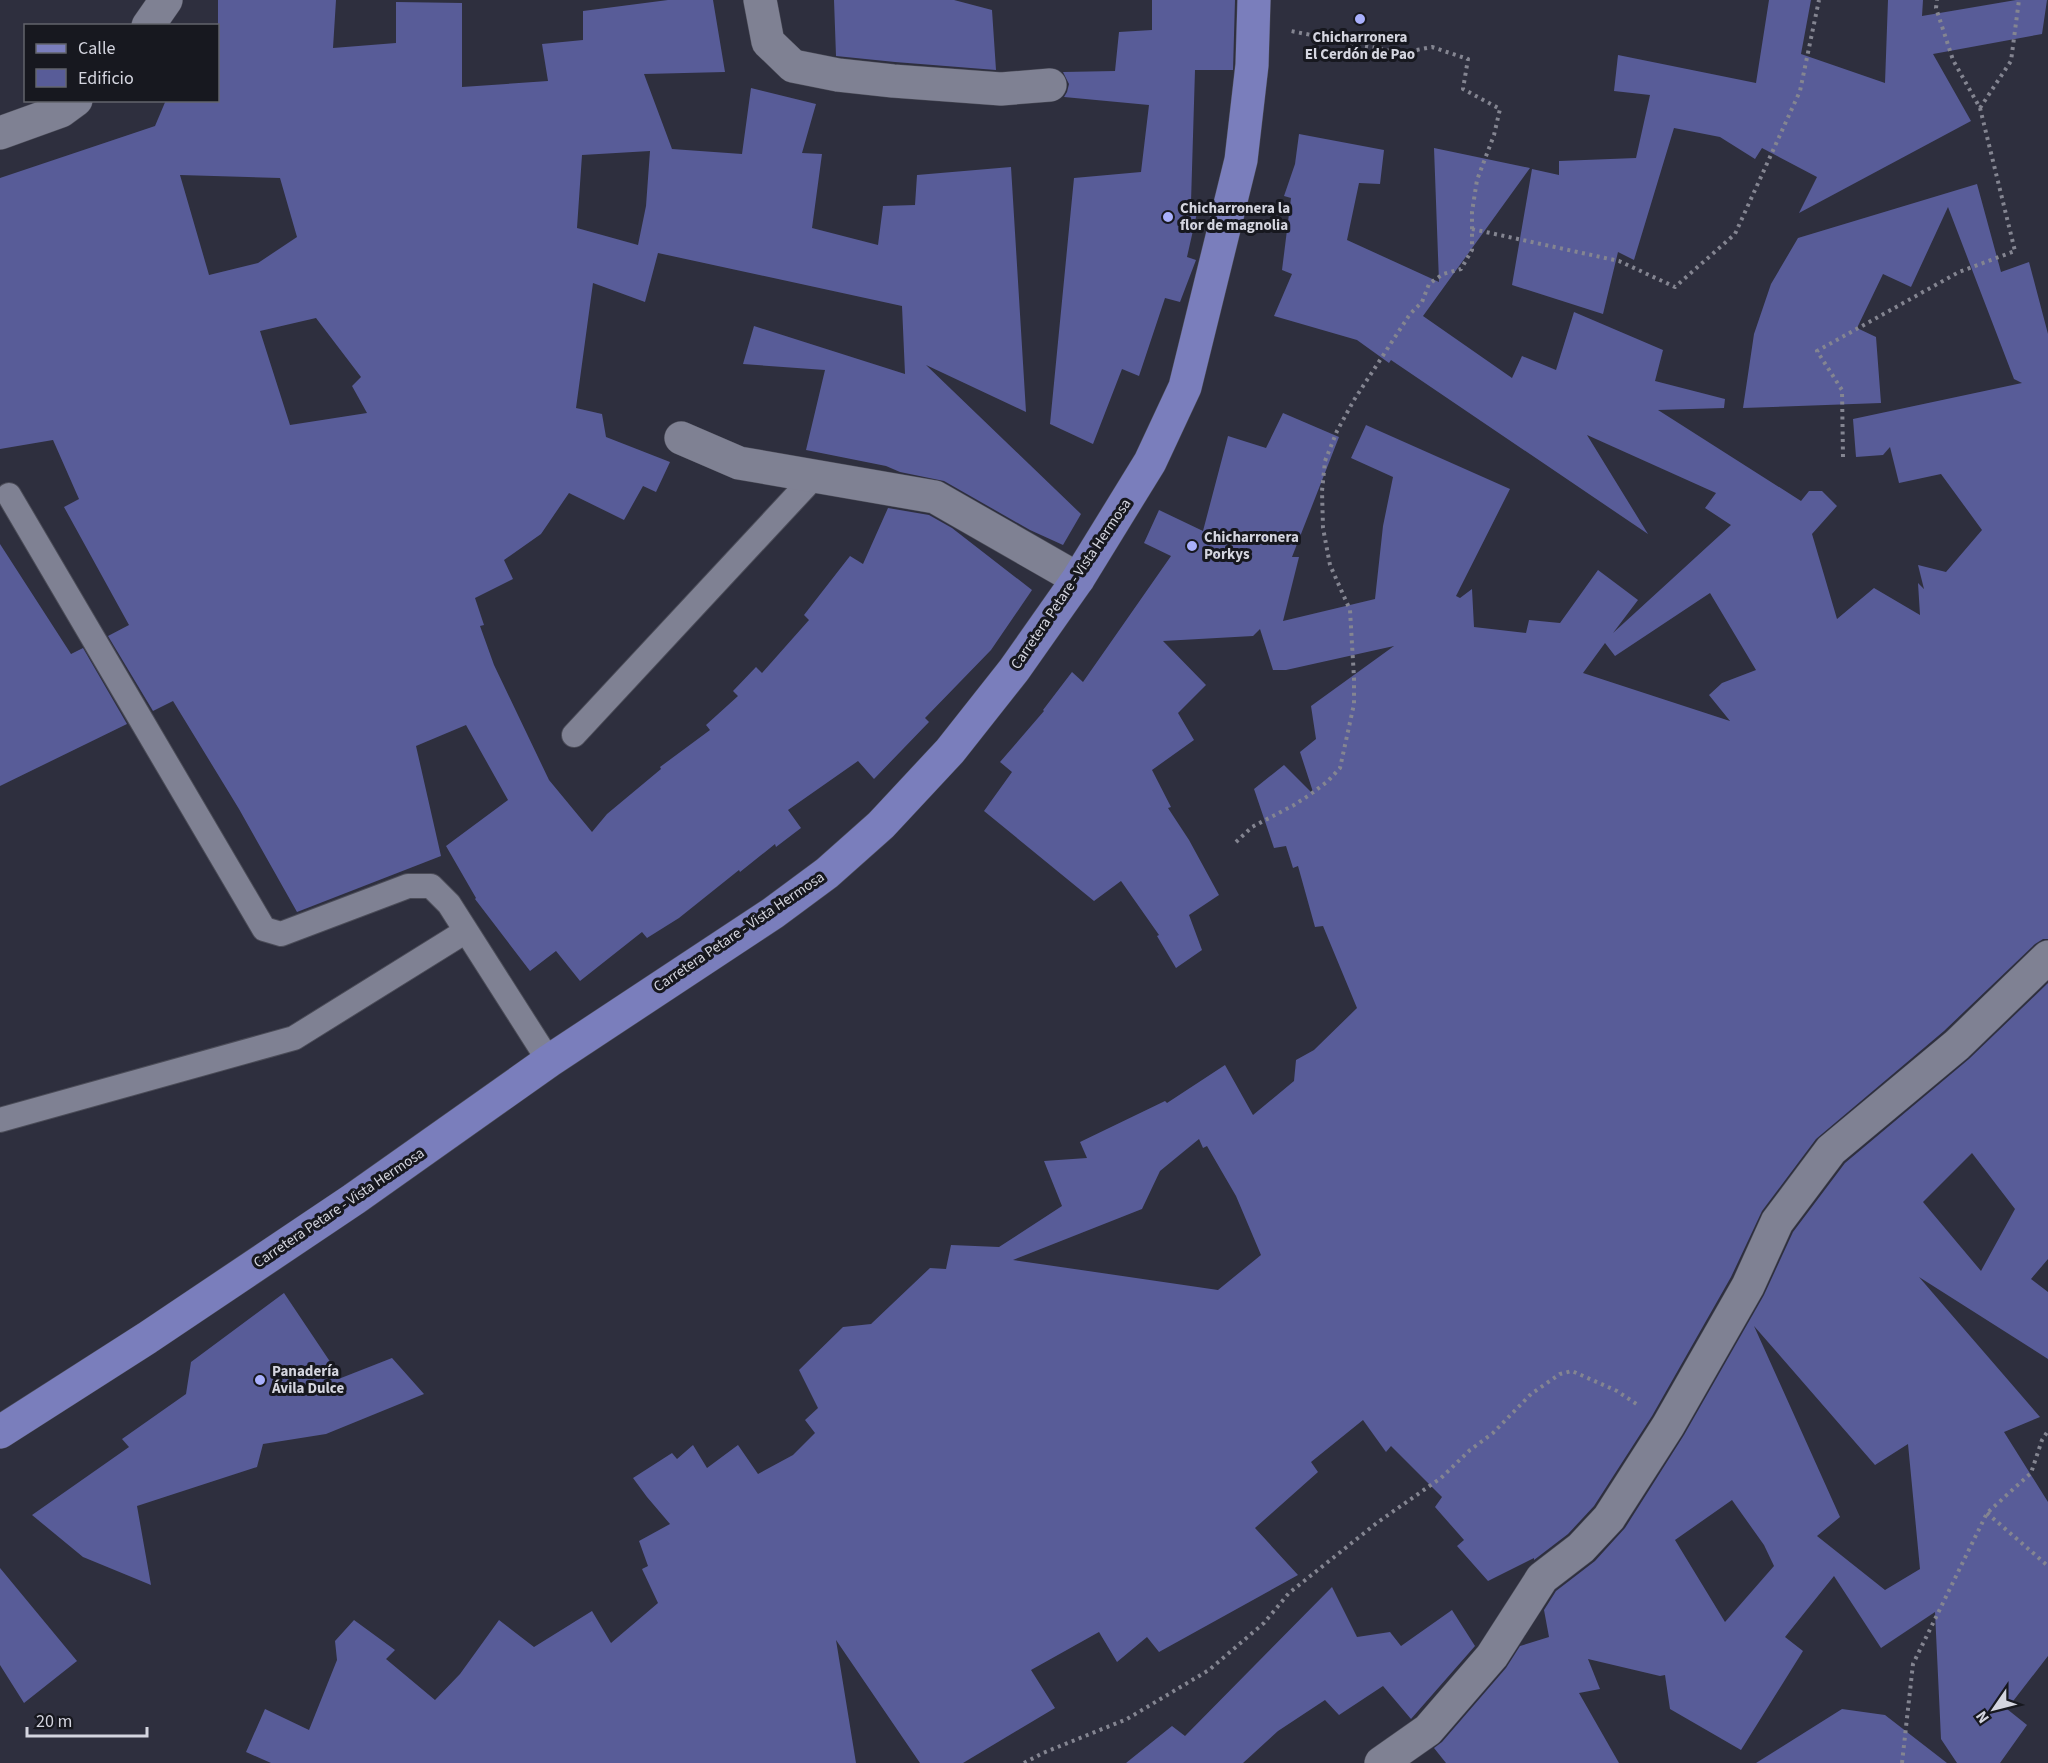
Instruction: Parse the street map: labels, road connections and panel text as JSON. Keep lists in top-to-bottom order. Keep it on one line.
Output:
{"streets":{"main road":["Carretera Petare - Vista Hermosa"]},"places":["Chicharronera El Cerdón de Pao","Chicharronera la flor de magnolia","Chicharronera Porkys","Panadería Ávila Dulce"],"legend":["Calle","Edificio"],"scale_bar":"20 m","north":"bottom left"}
